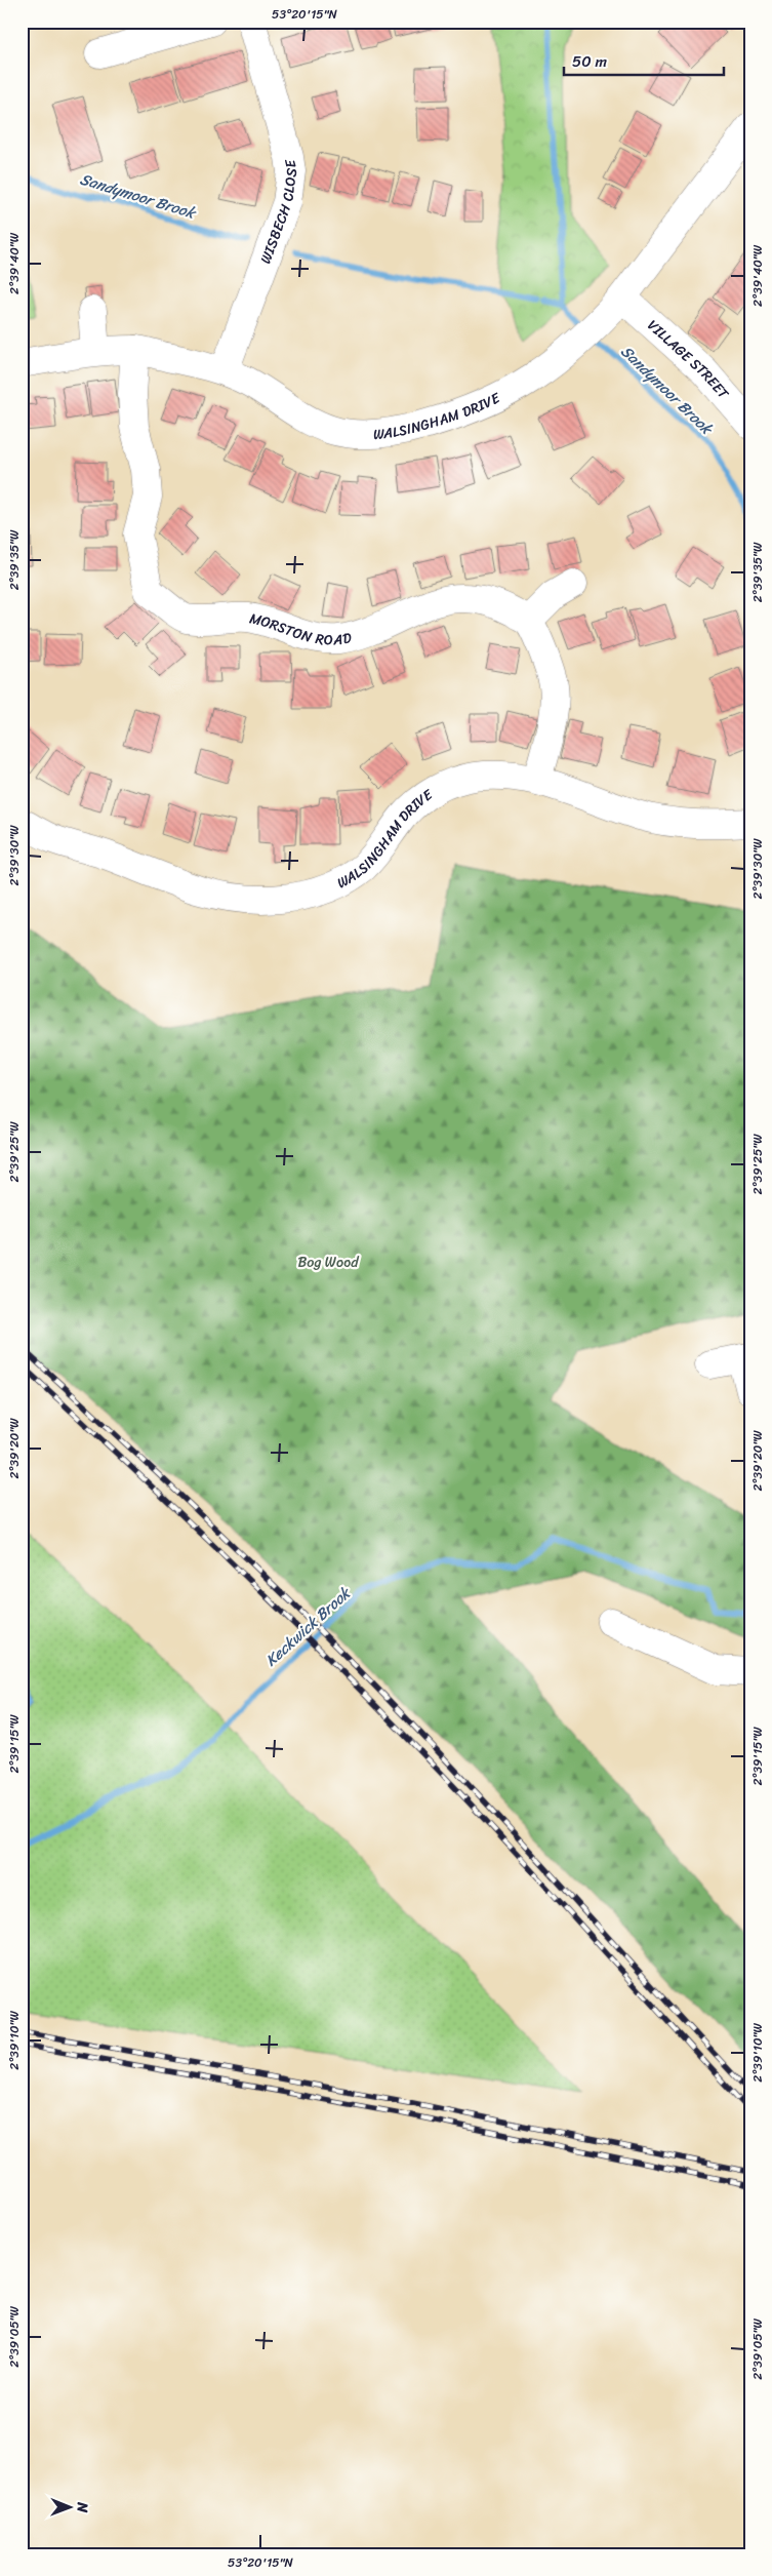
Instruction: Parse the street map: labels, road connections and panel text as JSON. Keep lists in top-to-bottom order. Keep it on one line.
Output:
{"streets":{"street":["WISBECH CLOSE","VILLAGE STREET","WALSINGHAM DRIVE","MORSTON ROAD"]},"crossings":[["WISBECH CLOSE","WALSINGHAM DRIVE"],["VILLAGE STREET","WALSINGHAM DRIVE"],["WALSINGHAM DRIVE","MORSTON ROAD"]],"water":["Sandymoor Brook","Keckwick Brook"],"parks":["Bog Wood"],"scale_bar":"50 m","north":"right","coordinates":["53°20'15\"N","2°39'40\"W","2°39'35\"W","2°39'30\"W","2°39'25\"W","2°39'20\"W","2°39'15\"W","2°39'10\"W","2°39'05\"W"]}
